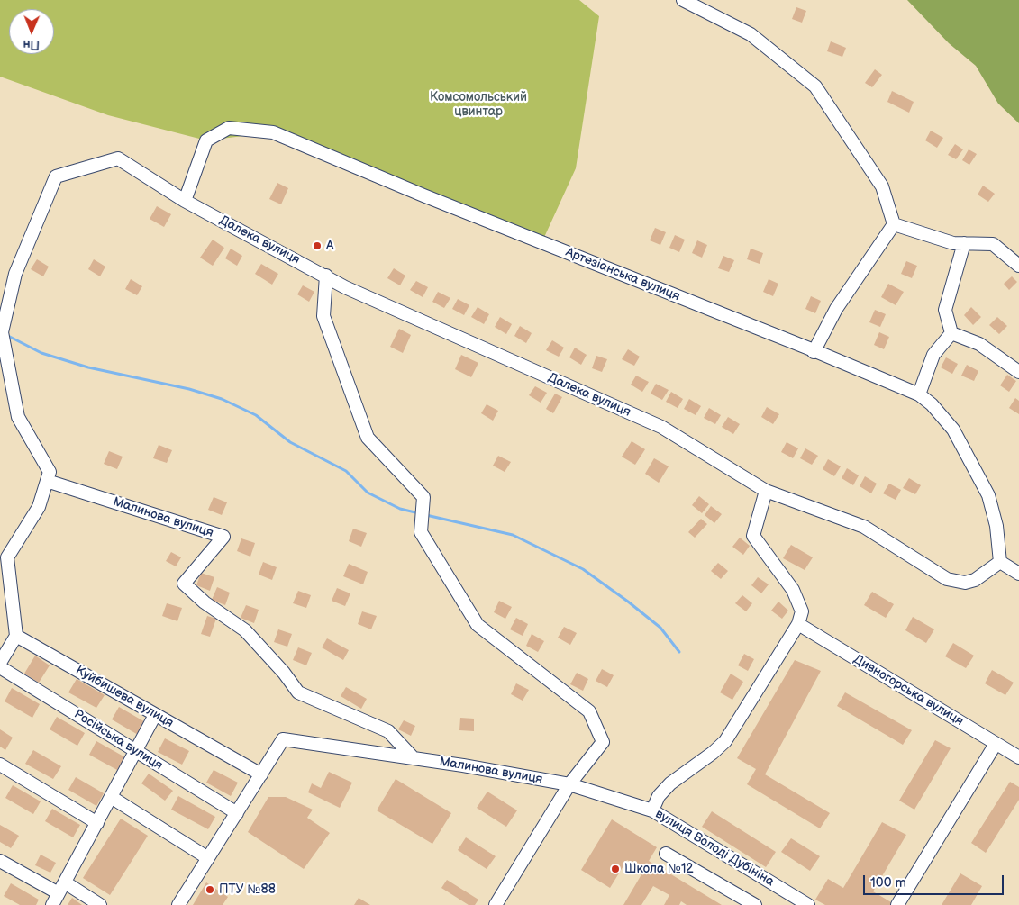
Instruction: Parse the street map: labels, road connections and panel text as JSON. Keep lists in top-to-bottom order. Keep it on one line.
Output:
{"streets":{"street":["Далека вулиця","Артезіанська вулиця","Малинова вулиця","Дивногорська вулиця","Куйбишева вулиця","Російська вулиця","вулиця Володі Дубініна"]},"crossings":[["Далека вулиця","Артезіанська вулиця"],["Далека вулиця","Малинова вулиця"],["Далека вулиця","Куйбишева вулиця"],["Малинова вулиця","Куйбишева вулиця"],["Малинова вулиця","Російська вулиця"],["Малинова вулиця","вулиця Володі Дубініна"]],"parks":["Комсомольський цвинтар"],"places":["А","Школа №12","ПТУ №88"],"scale_bar":"100 m","north":"bottom"}
